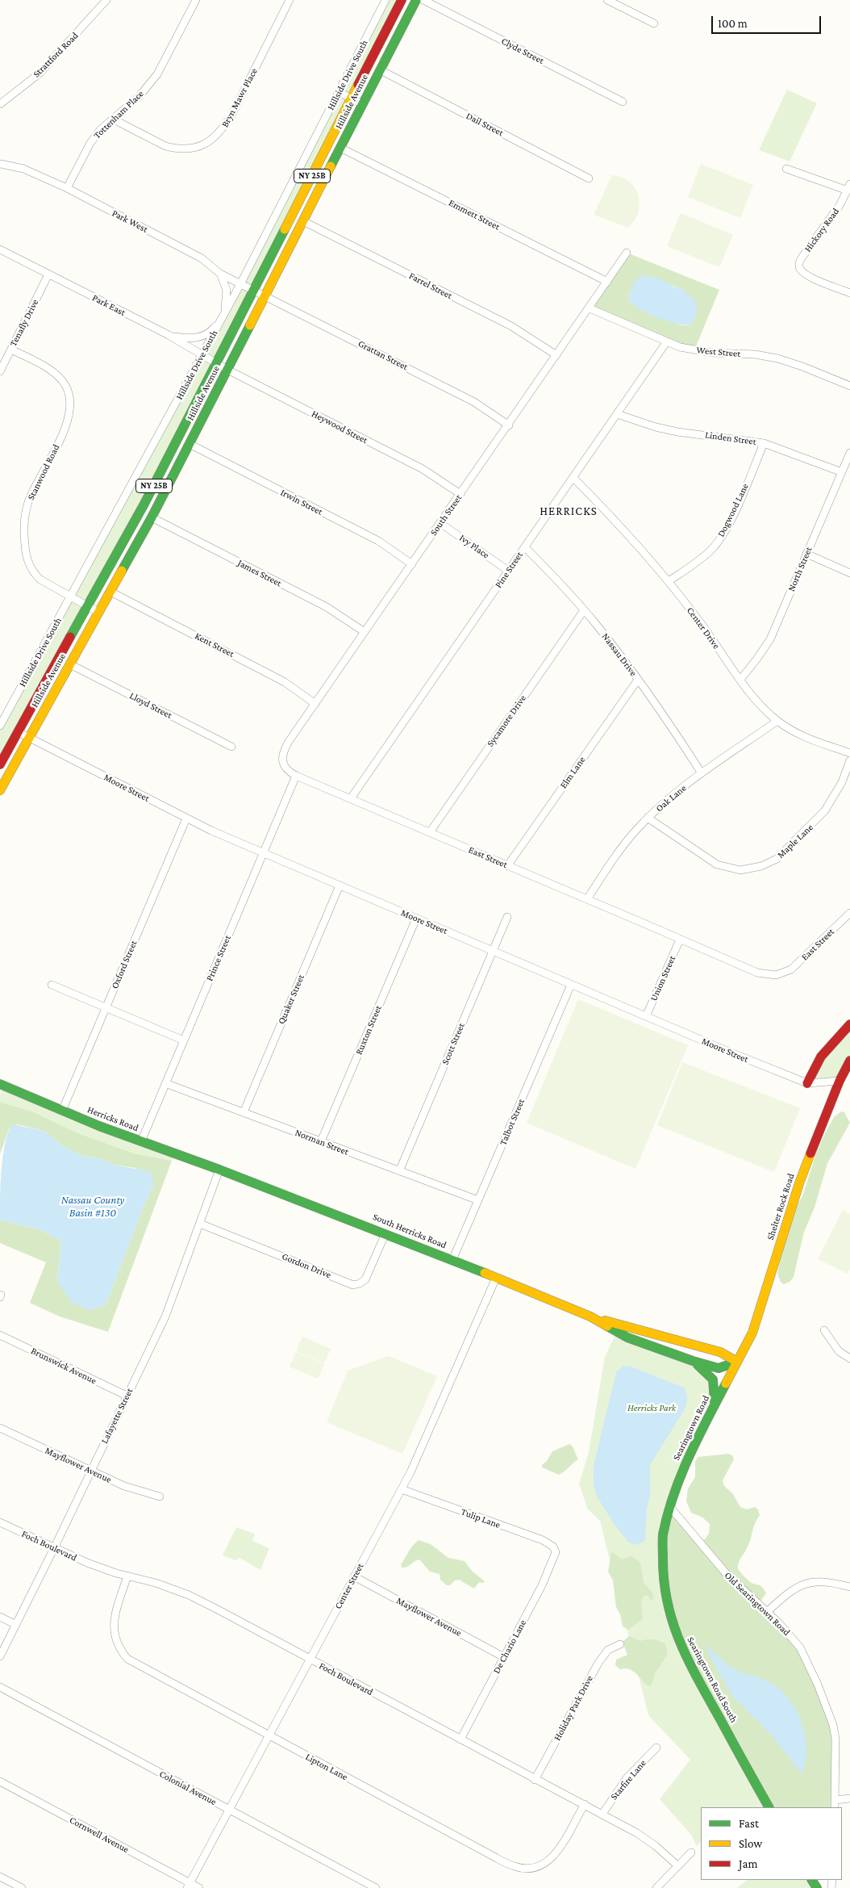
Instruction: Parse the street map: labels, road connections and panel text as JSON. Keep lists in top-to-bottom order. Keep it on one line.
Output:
{"streets":{"main road":["Hillside Avenue","NY 25B","Herricks Road","Shelter Rock Road","South Herricks Road","Searingtown Road","Searingtown Road South"],"street":["Clyde Street","Strattford Road","Hillside Drive South","Bryn Mawr Place","Tottenham Place","Dail Street","Emmett Street","Park West","Hickory Road","Farrel Street","Park East","Tenafly Drive","West Street","Grattan Street","Heywood Street","Linden Street","Stanwood Road","Irwin Street","Dogwood Lane","South Street","Ivy Place","North Street","Pine Street","James Street","Center Drive","Kent Street","Nassau Drive","Lloyd Street","Sycamore Drive","Elm Lane","Moore Street","Oak Lane","Maple Lane","East Street","Prince Street","Oxford Street","Union Street","Quaker Street","Ruxton Street","Scott Street","Talbot Street","Norman Street","Gordon Drive","Brunswick Avenue","Lafayette Street","Mayflower Avenue","Tulip Lane","Foch Boulevard","Center Street","Old Searingtown Road","De Chario Lane","Holiday Park Drive","Lipton Lane","Starfire Lane","Colonial Avenue","Cornwell Avenue"]},"crossings":[["Hillside Drive South","Park West"],["Hillside Drive South","Park East"],["Hillside Drive South","Stanwood Road"],["Bryn Mawr Place","Tottenham Place"],["Hillside Avenue","Dail Street"],["Hillside Avenue","Emmett Street"],["Hillside Avenue","Park West"],["Hillside Avenue","Farrel Street"],["Hillside Avenue","Park East"],["Hillside Avenue","Grattan Street"],["Hillside Avenue","Heywood Street"],["Hillside Avenue","Stanwood Road"],["Hillside Avenue","Irwin Street"],["Hillside Avenue","James Street"],["Hillside Avenue","Kent Street"],["Hillside Avenue","Lloyd Street"],["Hillside Avenue","Moore Street"],["Tottenham Place","Park West"],["Emmett Street","South Street"],["Park West","Grattan Street"],["Farrel Street","South Street"],["Park East","Tenafly Drive"],["Park East","Heywood Street"],["Tenafly Drive","Stanwood Road"],["West Street","South Street"],["West Street","Pine Street"],["Grattan Street","South Street"],["Heywood Street","South Street"],["Linden Street","Dogwood Lane"],["Linden Street","North Street"],["Linden Street","Pine Street"],["Irwin Street","South Street"],["Dogwood Lane","Center Drive"],["South Street","Ivy Place"],["South Street","James Street"],["South Street","Kent Street"],["South Street","East Street"],["South Street","Prince Street"],["Ivy Place","Pine Street"],["North Street","Center Drive"],["Pine Street","Center Drive"],["Pine Street","Nassau Drive"],["Pine Street","East Street"],["Center Drive","Oak Lane"],["Nassau Drive","Sycamore Drive"],["Nassau Drive","Elm Lane"],["Nassau Drive","Oak Lane"],["Sycamore Drive","East Street"],["Elm Lane","East Street"],["Moore Street","Prince Street"],["Moore Street","Oxford Street"],["Moore Street","Union Street"],["Moore Street","Quaker Street"],["Moore Street","Ruxton Street"],["Moore Street","Scott Street"],["Moore Street","Talbot Street"],["Moore Street","Shelter Rock Road"],["Oak Lane","Maple Lane"],["Oak Lane","East Street"],["East Street","Prince Street"],["East Street","Union Street"],["Prince Street","Herricks Road"],["Prince Street","Norman Street"],["Oxford Street","Herricks Road"],["Quaker Street","Norman Street"],["Ruxton Street","Norman Street"],["Scott Street","Norman Street"],["Herricks Road","South Herricks Road"],["Herricks Road","Lafayette Street"],["Talbot Street","Norman Street"],["Talbot Street","South Herricks Road"],["Shelter Rock Road","South Herricks Road"],["Shelter Rock Road","Searingtown Road"],["South Herricks Road","Gordon Drive"],["South Herricks Road","Lafayette Street"],["South Herricks Road","Searingtown Road"],["South Herricks Road","Center Street"],["Gordon Drive","Lafayette Street"],["Brunswick Avenue","Lafayette Street"],["Lafayette Street","Mayflower Avenue"],["Lafayette Street","Foch Boulevard"],["Searingtown Road","Old Searingtown Road"],["Searingtown Road","Searingtown Road South"],["Mayflower Avenue","Center Street"],["Mayflower Avenue","De Chario Lane"],["Tulip Lane","Center Street"],["Tulip Lane","De Chario Lane"],["Foch Boulevard","Center Street"],["Foch Boulevard","De Chario Lane"],["Foch Boulevard","Holiday Park Drive"],["Foch Boulevard","Lipton Lane"],["Foch Boulevard","Starfire Lane"],["Center Street","Lipton Lane"],["Center Street","Colonial Avenue"],["Center Street","Cornwell Avenue"],["Old Searingtown Road","Searingtown Road South"]],"districts":["HERRICKS"],"water":["Nassau County Basin #130"],"parks":["Herricks Park"],"legend":["Fast","Slow","Jam"],"scale_bar":"100 m"}
